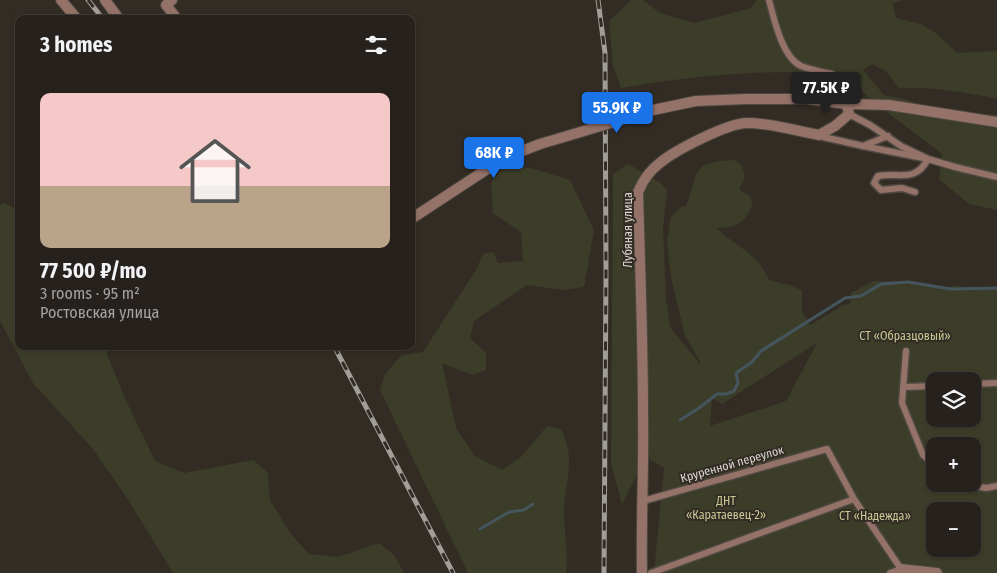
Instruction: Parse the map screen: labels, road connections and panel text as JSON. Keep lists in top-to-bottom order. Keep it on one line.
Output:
{"streets":{"street":["Лубяная улица"],"lane":["Круренной переулок"]},"crossings":[["Лубяная улица","Круренной переулок"]],"parks":["СТ «Образцовый»","ДНТ «Каратаевец-2»","СТ «Надежда»"],"page":{"heading":"3 homes","price":["77.5K ₽","55.9K ₽","68K ₽"],"list":[{"name":"77 500 ₽/mo","note":"3 rooms · 95 m² · Ростовская улица"}],"map_buttons":["+","−"]}}
